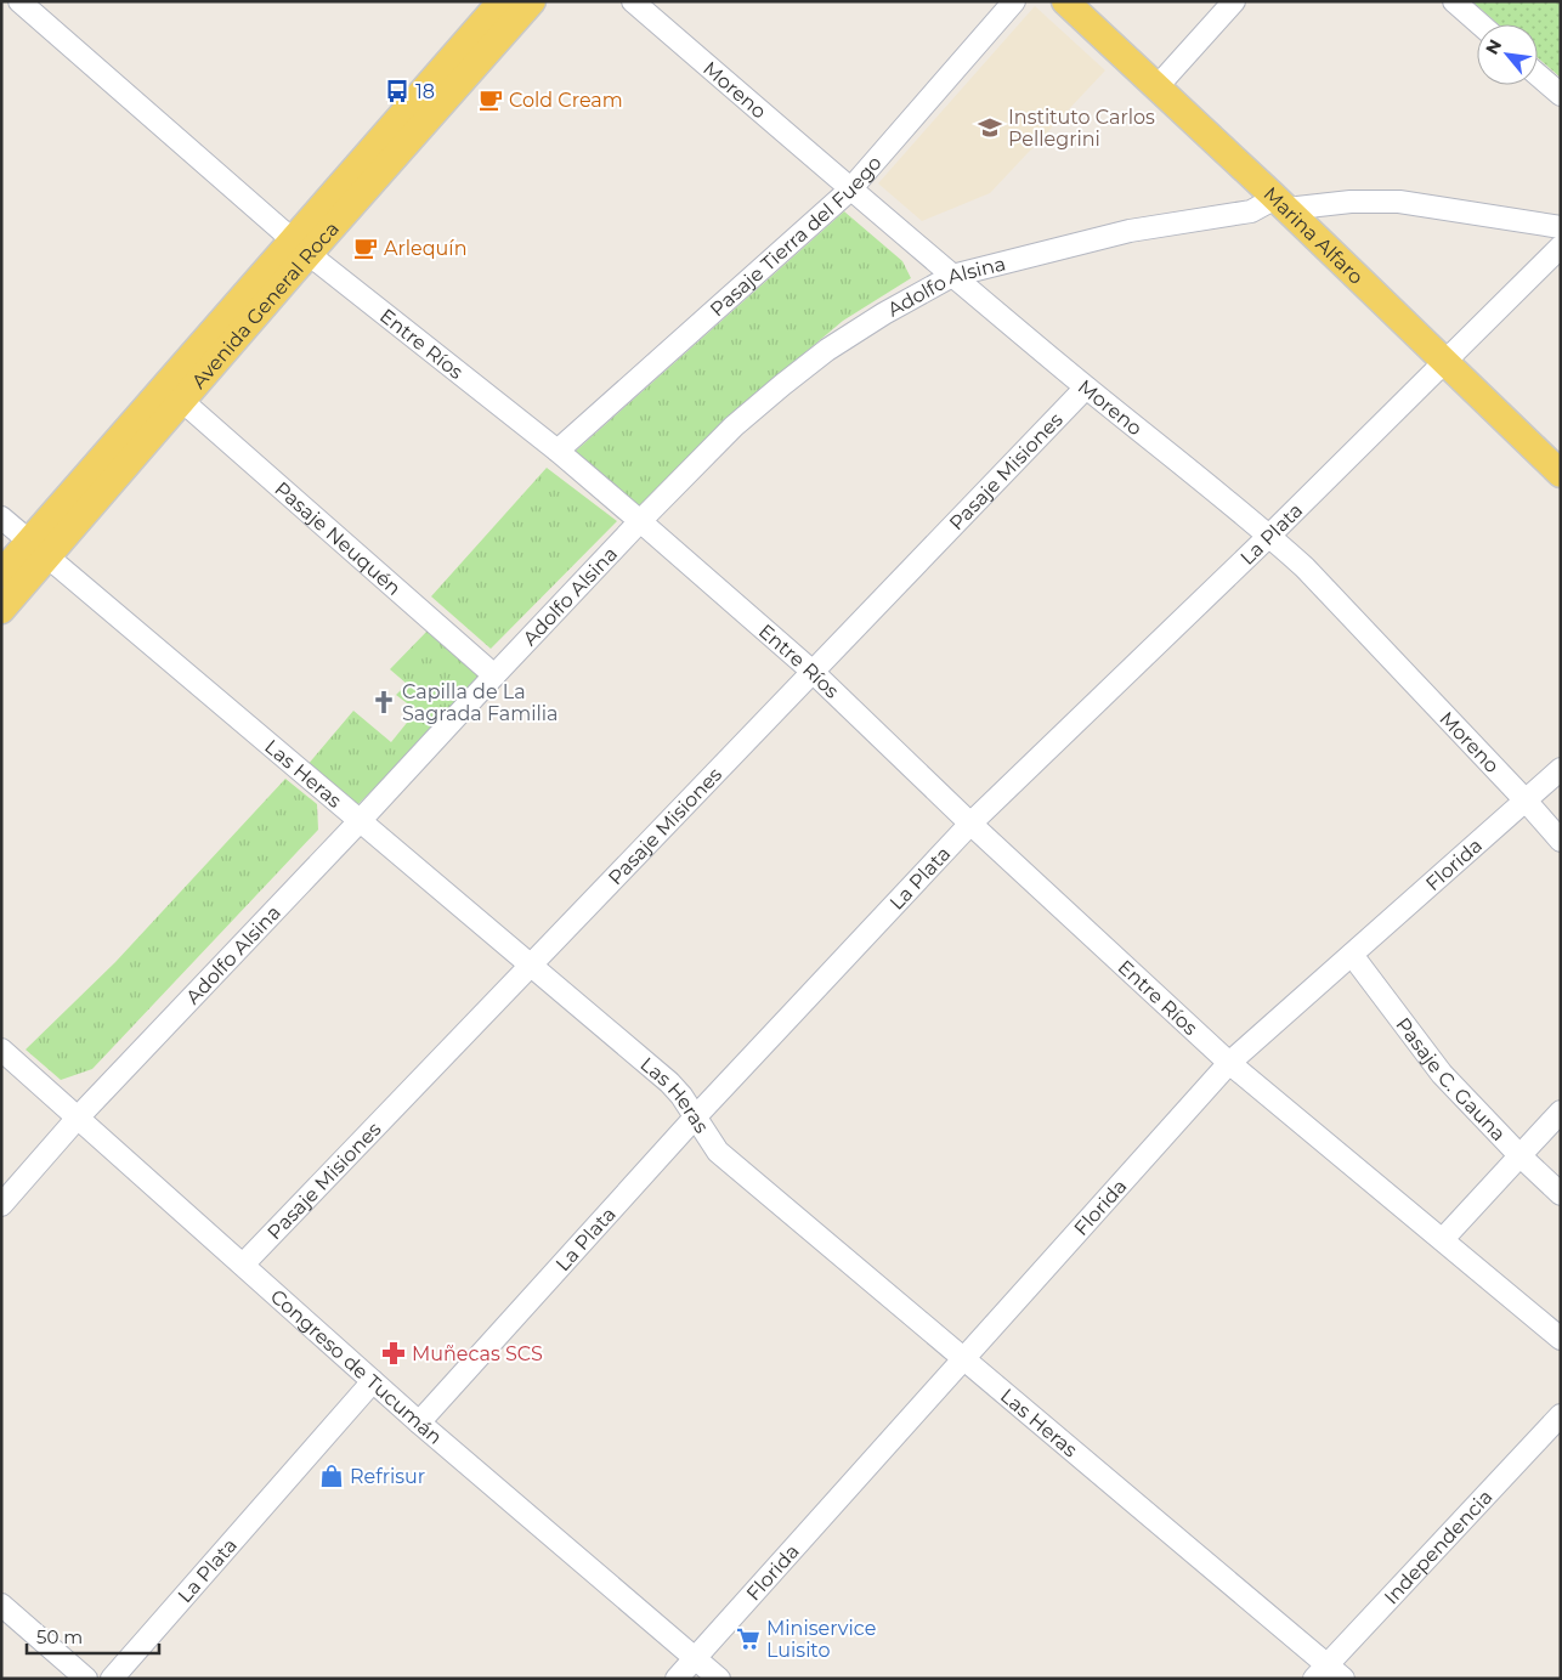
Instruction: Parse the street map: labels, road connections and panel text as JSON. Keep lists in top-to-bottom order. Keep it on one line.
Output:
{"streets":{"main road":["Marina Alfaro","Avenida General Roca"],"street":["Moreno","Pasaje Tierra del Fuego","Adolfo Alsina","Entre Ríos","Pasaje Misiones","La Plata","Pasaje Neuquén","Las Heras","Florida","Pasaje C. Gauna","Congreso de Tucumán","Independencia"]},"crossings":[["Moreno","Pasaje Tierra del Fuego"],["Moreno","Adolfo Alsina"],["Moreno","Pasaje Misiones"],["Moreno","La Plata"],["Moreno","Florida"],["Pasaje Tierra del Fuego","Entre Ríos"],["Marina Alfaro","Adolfo Alsina"],["Marina Alfaro","La Plata"],["Adolfo Alsina","Entre Ríos"],["Adolfo Alsina","Pasaje Neuquén"],["Adolfo Alsina","Las Heras"],["Adolfo Alsina","Congreso de Tucumán"],["Avenida General Roca","Entre Ríos"],["Avenida General Roca","Pasaje Neuquén"],["Avenida General Roca","Las Heras"],["Entre Ríos","Pasaje Misiones"],["Entre Ríos","La Plata"],["Entre Ríos","Florida"],["Pasaje Misiones","Las Heras"],["Pasaje Misiones","Congreso de Tucumán"],["La Plata","Las Heras"],["La Plata","Congreso de Tucumán"],["Las Heras","Florida"],["Las Heras","Independencia"],["Florida","Pasaje C. Gauna"],["Florida","Congreso de Tucumán"]],"places":{"bus stop":["18"],"cafe":["Cold Cream","Arlequín"],"school or university":["Instituto Carlos Pellegrini"],"church":["Capilla de La Sagrada Familia"],"pharmacy":["Muñecas SCS"],"shop":["Refrisur"],"supermarket":["Miniservice Luisito"]},"scale_bar":"50 m","north":"top left"}
